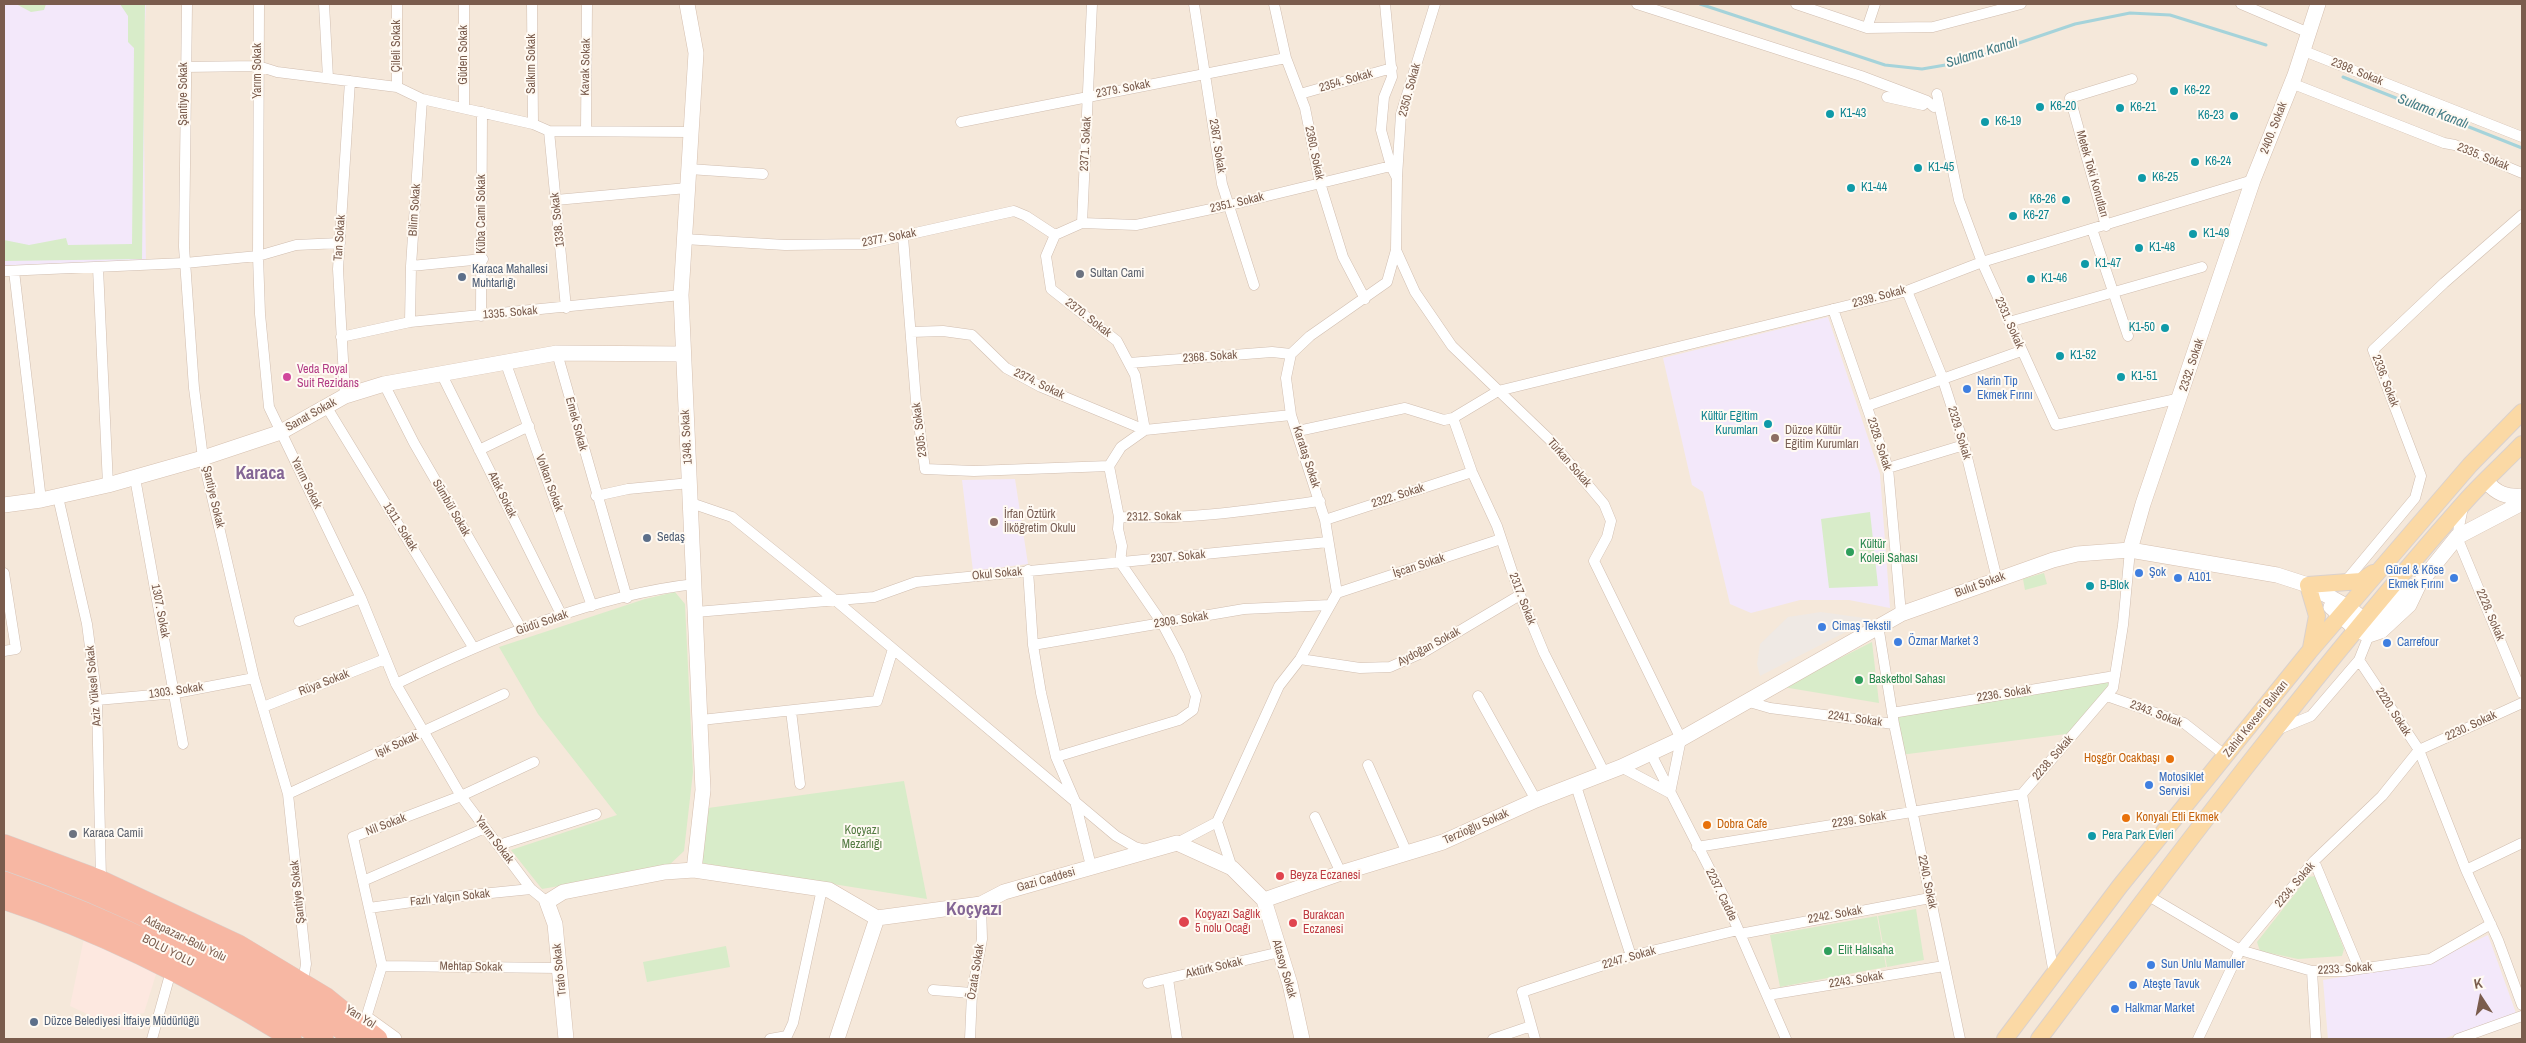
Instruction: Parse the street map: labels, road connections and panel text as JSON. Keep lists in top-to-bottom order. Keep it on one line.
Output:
{"streets":{"highway":["Adapazarı-Bolu Yolu","BOLU YOLU"],"main road":["Zahid Kevseri Bulvarı"],"street":["Çileli Sokak","Güden Sokak","Salkım Sokak","Kavak Sokak","Yarım Sokak","2398. Sokak","2354. Sokak","2379. Sokak","2350. Sokak","Şantiye Sokak","2400. Sokak","2371. Sokak","2367. Sokak","2360. Sokak","2335. Sokak","Metek Toki Konutları","2351. Sokak","Bilim Sokak","Küba Cami Sokak","1338. Sokak","Tan Sokak","2377. Sokak","2339. Sokak","1335. Sokak","2370. Sokak","2331. Sokak","2368. Sokak","2332. Sokak","2336. Sokak","2374. Sokak","Sanat Sokak","Emek Sokak","2305. Sokak","2329. Sokak","1348. Sokak","2328. Sokak","Karataş Sokak","Türkan Sokak","Volkan Sokak","Atak Sokak","2322. Sokak","Sümbül Sokak","2312. Sokak","1311. Sokak","2307. Sokak","İşcan Sokak","Okul Sokak","Bulut Sokak","2317. Sokak","1307. Sokak","2228. Sokak","2309. Sokak","Güdü Sokak","Aydoğan Sokak","Rüya Sokak","Aziz Yüksel Sokak","1303. Sokak","2236. Sokak","2220. Sokak","2343. Sokak","2241. Sokak","2230. Sokak","Işık Sokak","2238. Sokak","2239. Sokak","Nil Sokak","Terzioğlu Sokak","Gazi Caddesi","2240. Sokak","2234. Sokak","2237. Cadde","Fazlı Yalçın Sokak","2242. Sokak","2247. Sokak","Mehtap Sokak","Aktürk Sokak","Atasoy Sokak","2233. Sokak","Trafo Sokak","Özata Sokak","2243. Sokak","Yan Yol"]},"crossings":[["Yarım Sokak","Sanat Sokak"],["Yarım Sokak","Güdü Sokak"],["Yarım Sokak","Rüya Sokak"],["Yarım Sokak","Işık Sokak"],["Yarım Sokak","Nil Sokak"],["Yarım Sokak","Fazlı Yalçın Sokak"],["Yarım Sokak","Trafo Sokak"],["2398. Sokak","2400. Sokak"],["2354. Sokak","2360. Sokak"],["2379. Sokak","2371. Sokak"],["2379. Sokak","2367. Sokak"],["2379. Sokak","2360. Sokak"],["Şantiye Sokak","Sanat Sokak"],["Şantiye Sokak","Rüya Sokak"],["Şantiye Sokak","1303. Sokak"],["Şantiye Sokak","Işık Sokak"],["2400. Sokak","2335. Sokak"],["2400. Sokak","2339. Sokak"],["2400. Sokak","2332. Sokak"],["2371. Sokak","2351. Sokak"],["2367. Sokak","2351. Sokak"],["2360. Sokak","2351. Sokak"],["Metek Toki Konutları","2339. Sokak"],["Bilim Sokak","1335. Sokak"],["Küba Cami Sokak","1335. Sokak"],["1338. Sokak","1335. Sokak"],["Tan Sokak","1335. Sokak"],["Tan Sokak","Sanat Sokak"],["2377. Sokak","2370. Sokak"],["2377. Sokak","2305. Sokak"],["2377. Sokak","1348. Sokak"],["2339. Sokak","2331. Sokak"],["2339. Sokak","2332. Sokak"],["2339. Sokak","2329. Sokak"],["2339. Sokak","2328. Sokak"],["2339. Sokak","Türkan Sokak"],["1335. Sokak","1348. Sokak"],["2370. Sokak","2368. Sokak"],["2370. Sokak","2374. Sokak"],["2331. Sokak","2332. Sokak"],["2368. Sokak","Karataş Sokak"],["2332. Sokak","Bulut Sokak"],["2332. Sokak","2238. Sokak"],["2374. Sokak","2305. Sokak"],["Sanat Sokak","Emek Sokak"],["Sanat Sokak","1348. Sokak"],["Sanat Sokak","Volkan Sokak"],["Sanat Sokak","Atak Sokak"],["Sanat Sokak","Sümbül Sokak"],["Sanat Sokak","1311. Sokak"],["Sanat Sokak","1307. Sokak"],["Sanat Sokak","Aziz Yüksel Sokak"],["Emek Sokak","Güdü Sokak"],["2305. Sokak","2312. Sokak"],["2329. Sokak","Bulut Sokak"],["1348. Sokak","Okul Sokak"],["1348. Sokak","Güdü Sokak"],["2328. Sokak","Bulut Sokak"],["Karataş Sokak","2322. Sokak"],["Karataş Sokak","2312. Sokak"],["Karataş Sokak","2307. Sokak"],["Karataş Sokak","İşcan Sokak"],["Türkan Sokak","Bulut Sokak"],["Türkan Sokak","Terzioğlu Sokak"],["Volkan Sokak","Güdü Sokak"],["Atak Sokak","Güdü Sokak"],["2322. Sokak","2317. Sokak"],["Sümbül Sokak","Güdü Sokak"],["1311. Sokak","Güdü Sokak"],["2307. Sokak","Okul Sokak"],["İşcan Sokak","2317. Sokak"],["Okul Sokak","2309. Sokak"],["Okul Sokak","Gazi Caddesi"],["Bulut Sokak","2241. Sokak"],["Bulut Sokak","2238. Sokak"],["Bulut Sokak","Terzioğlu Sokak"],["2317. Sokak","Aydoğan Sokak"],["2317. Sokak","Terzioğlu Sokak"],["1307. Sokak","1303. Sokak"],["Aziz Yüksel Sokak","1303. Sokak"],["2236. Sokak","2241. Sokak"],["2236. Sokak","2238. Sokak"],["2220. Sokak","2230. Sokak"],["2220. Sokak","2234. Sokak"],["2220. Sokak","2233. Sokak"],["2343. Sokak","Zahid Kevseri Bulvarı"],["2343. Sokak","2238. Sokak"],["2241. Sokak","2240. Sokak"],["Zahid Kevseri Bulvarı","2233. Sokak"],["2230. Sokak","2234. Sokak"],["2238. Sokak","2239. Sokak"],["2239. Sokak","2240. Sokak"],["2239. Sokak","2237. Cadde"],["Nil Sokak","Fazlı Yalçın Sokak"],["Nil Sokak","Mehtap Sokak"],["Nil Sokak","Yan Yol"],["Terzioğlu Sokak","2237. Cadde"],["Terzioğlu Sokak","Atasoy Sokak"],["Gazi Caddesi","Özata Sokak"],["2240. Sokak","2242. Sokak"],["2240. Sokak","2243. Sokak"],["2234. Sokak","2233. Sokak"],["2237. Cadde","2242. Sokak"],["2237. Cadde","2247. Sokak"],["2237. Cadde","2243. Sokak"],["2242. Sokak","2247. Sokak"],["Mehtap Sokak","Trafo Sokak"],["Aktürk Sokak","Atasoy Sokak"]],"districts":["Karaca","Koçyazı"],"water":["Sulama Kanalı"],"parks":["Koçyazı Mezarlığı"],"places":["K6-22","K6-20","K6-21","K1-43","K6-23","K6-19","K6-24","K1-45","K6-25","K1-44","K6-26","K6-27","K1-49","K1-48","K1-47","Sultan Cami","Karaca Mahallesi Muhtarlığı","K1-46","K1-50","K1-52","Veda Royal Suit Rezidans","K1-51","Narin Tip Ekmek Fırını","Kültür Eğitim Kurumları","Düzce Kültür Eğitim Kurumları","İrfan Öztürk İlköğretim Okulu","Sedaş","Kültür Koleji Sahası","Şok","A101","Gürel & Köse Ekmek Fırını","B-Blok","Cimaş Tekstil","Özmar Market 3","Carrefour","Basketbol Sahası","Hoşgör Ocakbaşı","Motosiklet Servisi","Konyalı Etli Ekmek","Dobra Cafe","Karaca Camii","Pera Park Evleri","Beyza Eczanesi","Koçyazı Sağlık 5 nolu Ocağı","Burakcan Eczanesi","Elit Halısaha","Sun Unlu Mamuller","Ateşte Tavuk","Halkmar Market","Düzce Belediyesi İtfaiye Müdürlüğü"],"north":"top"}
